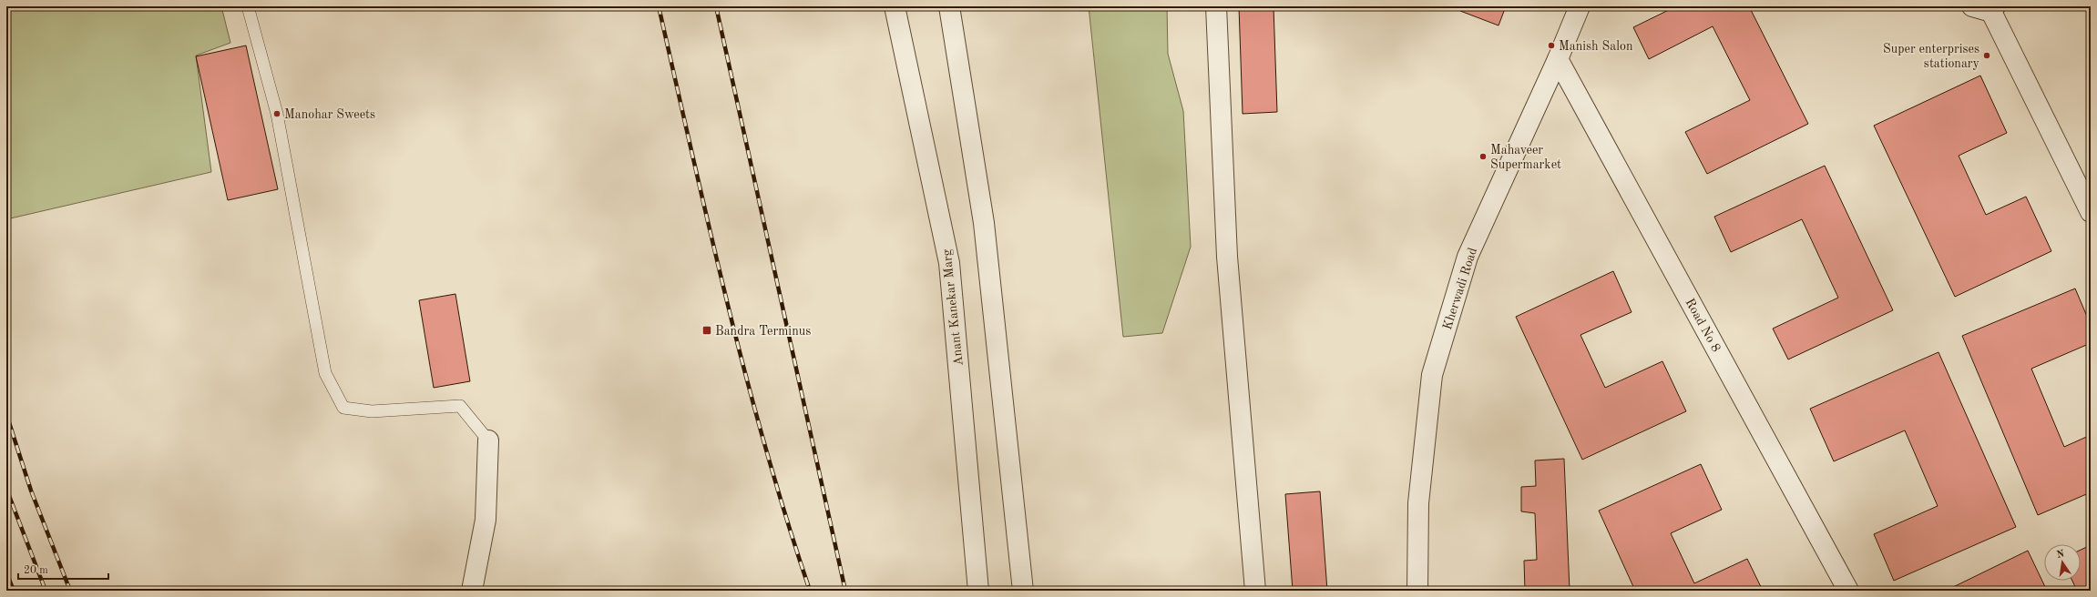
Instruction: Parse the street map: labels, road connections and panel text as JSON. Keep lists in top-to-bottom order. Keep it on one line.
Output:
{"streets":{"street":["Kherwadi Road","Anant Kanekar Marg","Road No 8"]},"crossings":[["Kherwadi Road","Road No 8"]],"places":{"other":["Manish Salon","Super enterprises stationary","Manohar Sweets","Mahaveer Supermarket"],"transit":["Bandra Terminus"]},"scale_bar":"20 m","north":"top"}
